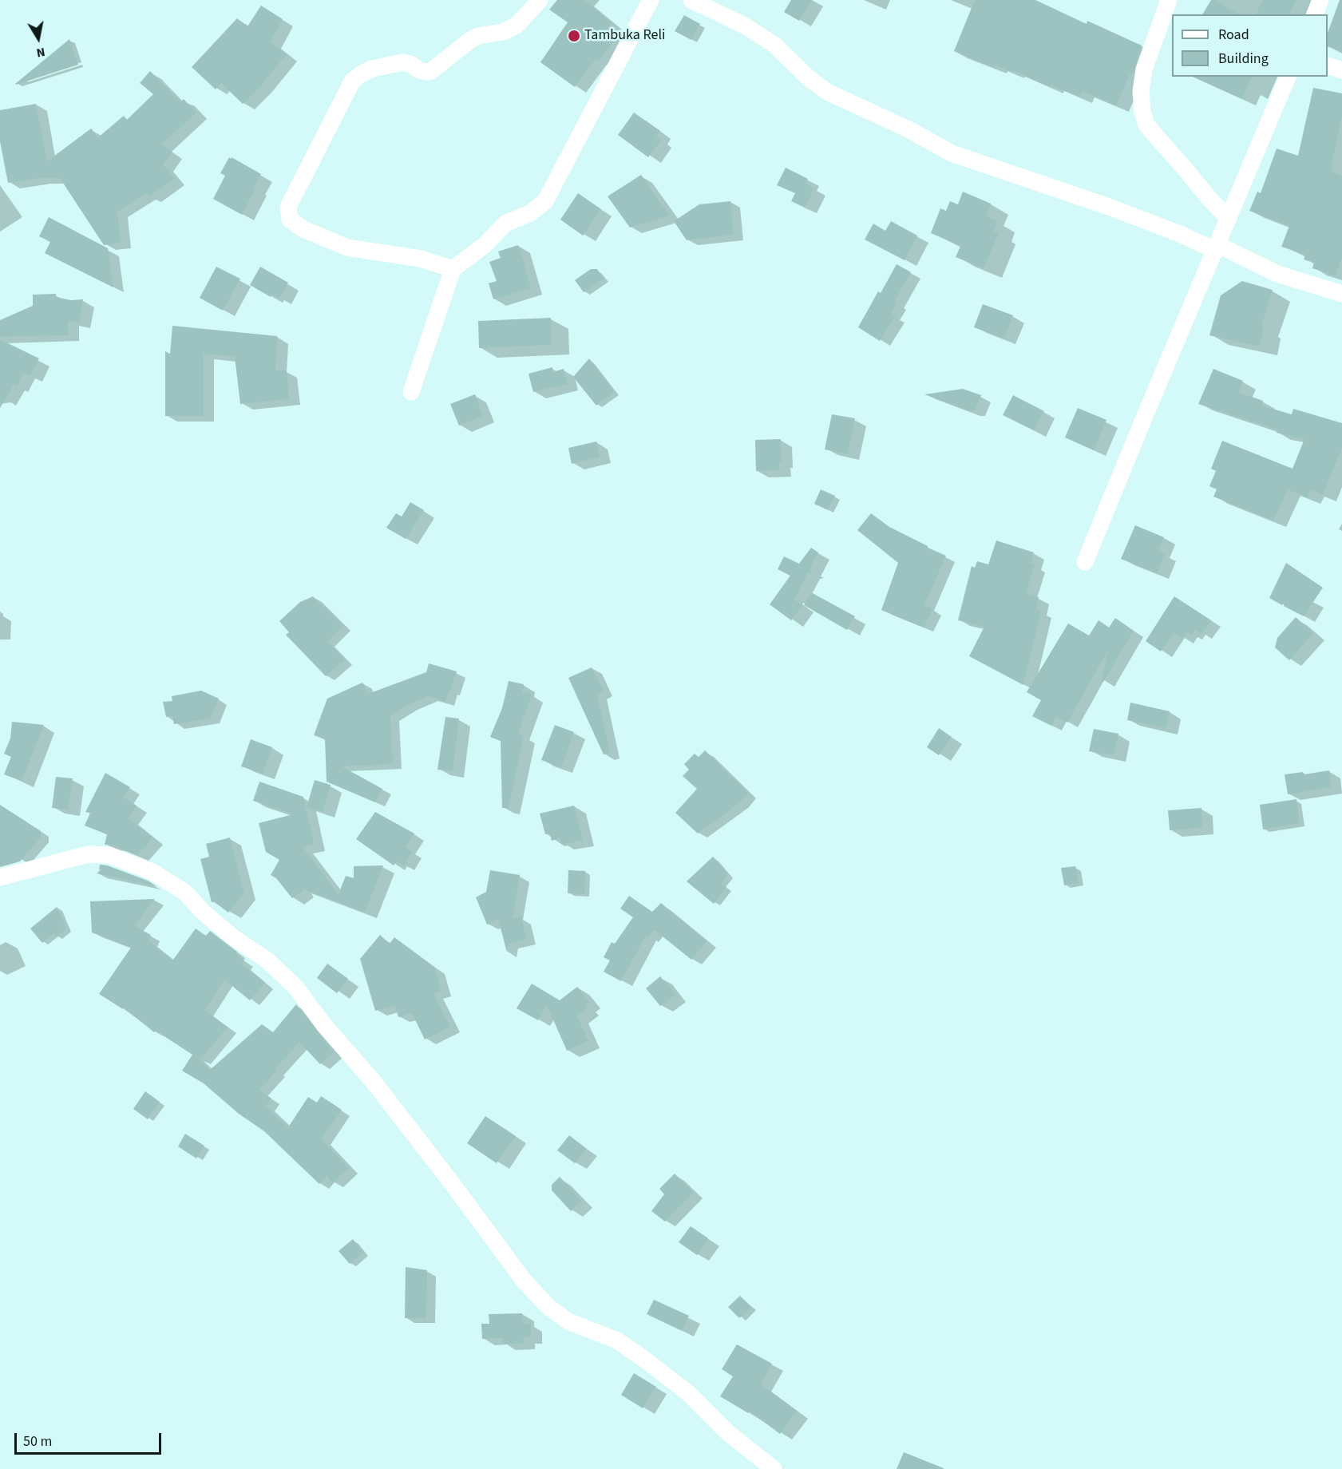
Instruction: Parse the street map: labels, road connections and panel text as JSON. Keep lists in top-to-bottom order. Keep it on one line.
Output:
{"places":["Tambuka Reli"],"legend":["Road","Building"],"scale_bar":"50 m","north":"bottom"}
